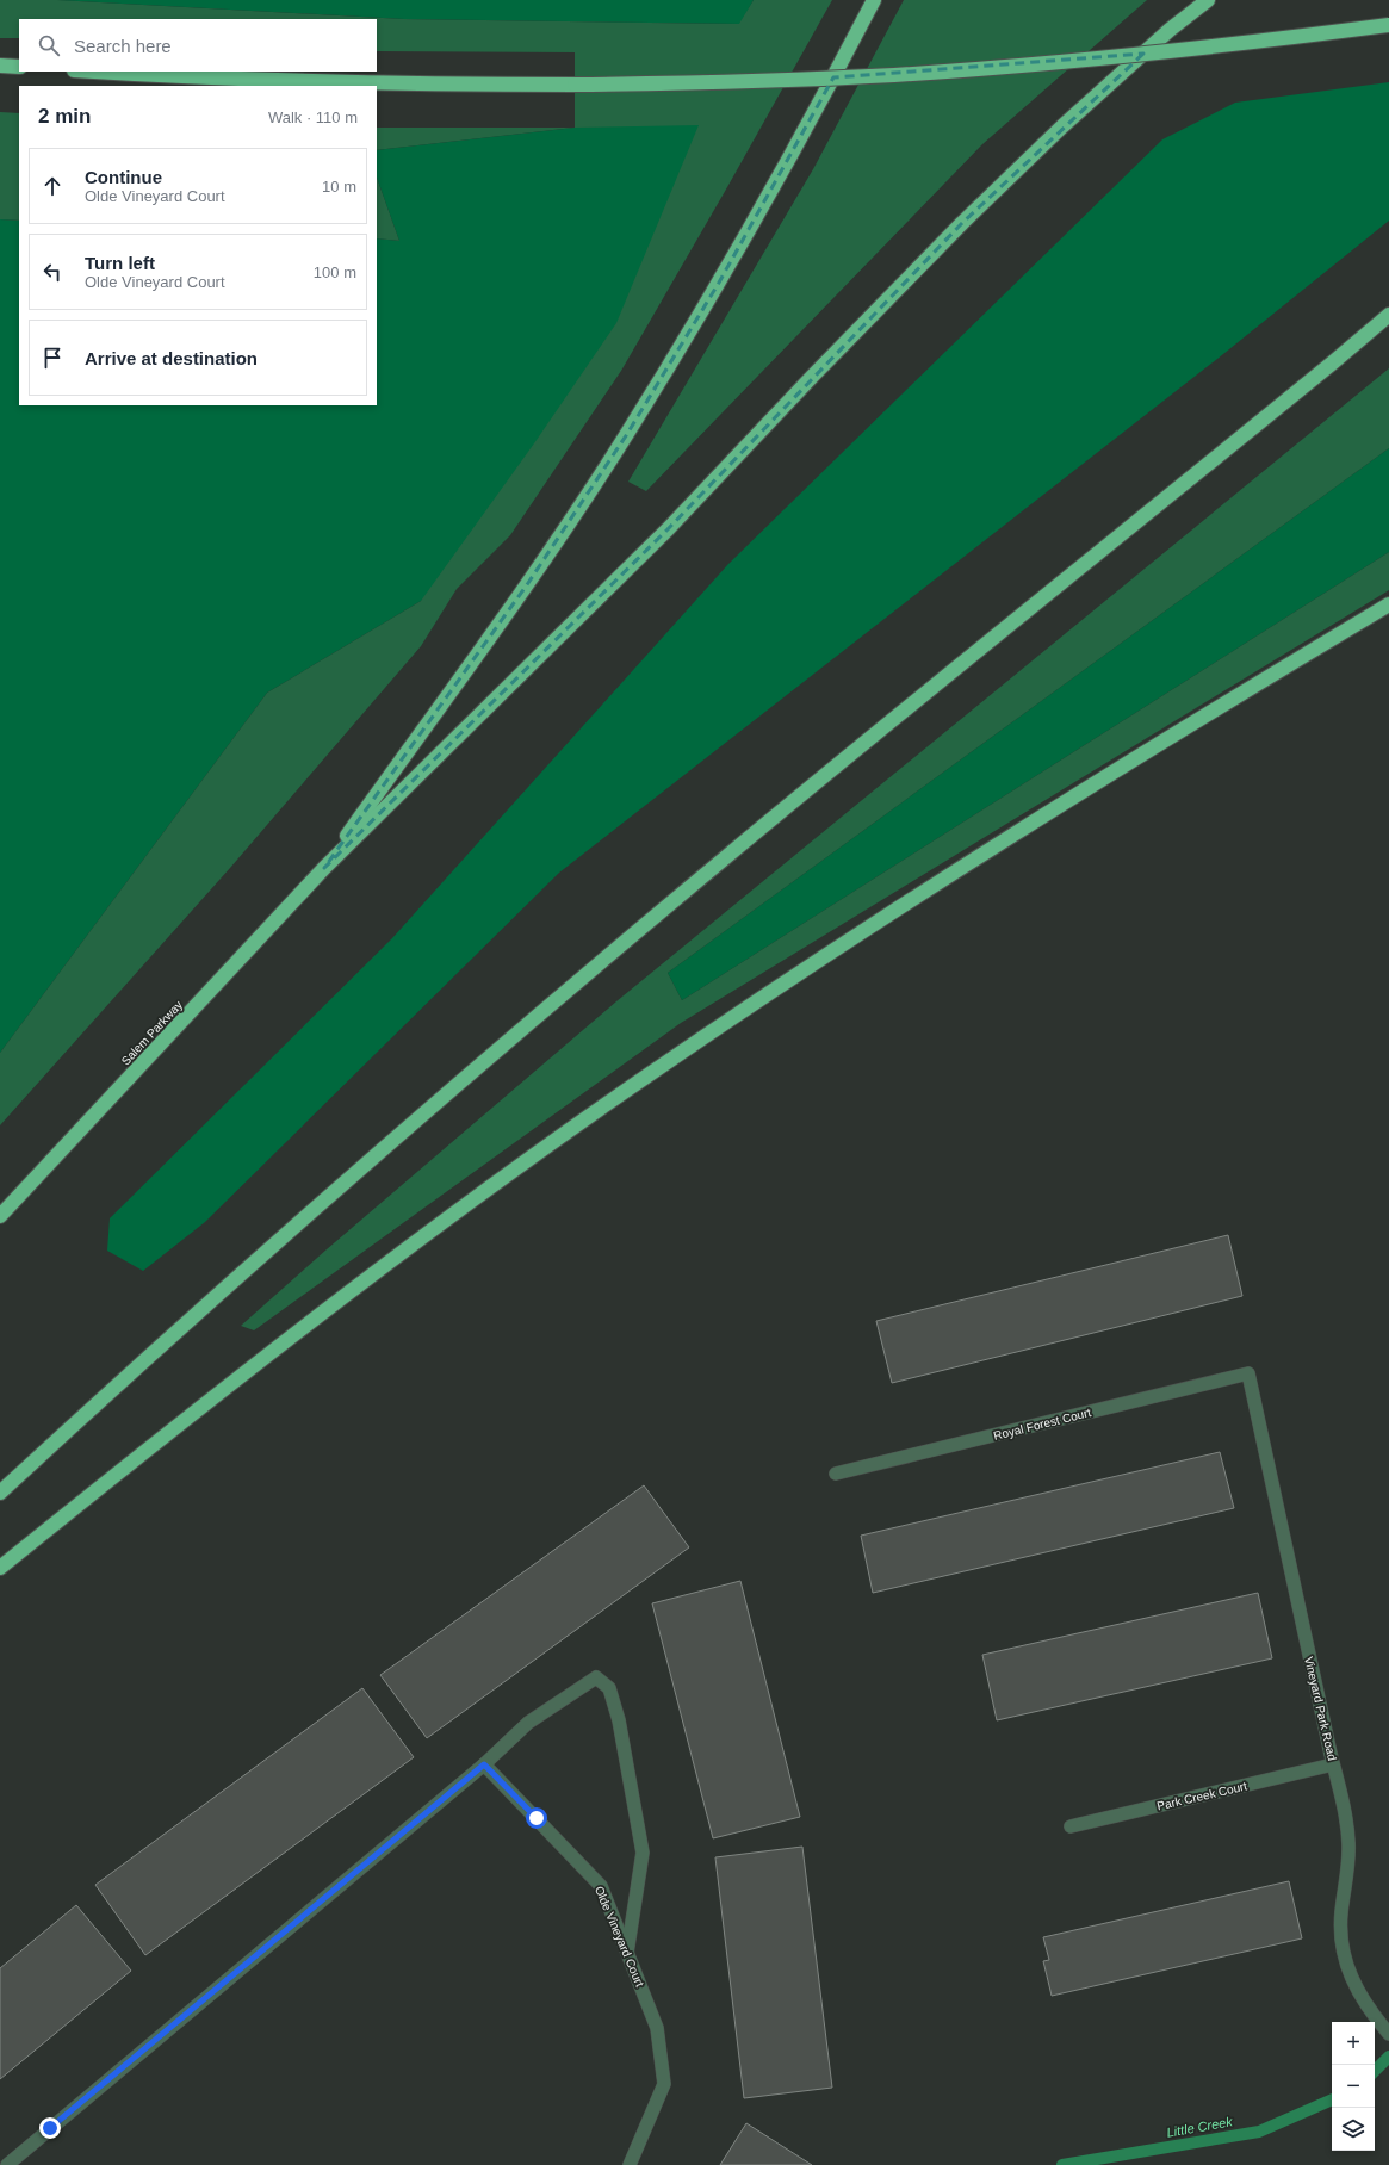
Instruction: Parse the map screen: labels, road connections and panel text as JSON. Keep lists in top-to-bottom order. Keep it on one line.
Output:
{"streets":{"highway":["Salem Parkway"],"street":["Royal Forest Court","Vineyard Park Road","Park Creek Court","Olde Vineyard Court"]},"crossings":[["Royal Forest Court","Vineyard Park Road"],["Vineyard Park Road","Park Creek Court"]],"water":["Little Creek"],"page":{"search":"Search here","heading":["2 min","Walk · 110 m"],"list":[["Continue","Olde Vineyard Court","10 m"],["Turn left","Olde Vineyard Court","100 m"],"Arrive at destination"],"map_buttons":["+","−"]}}
